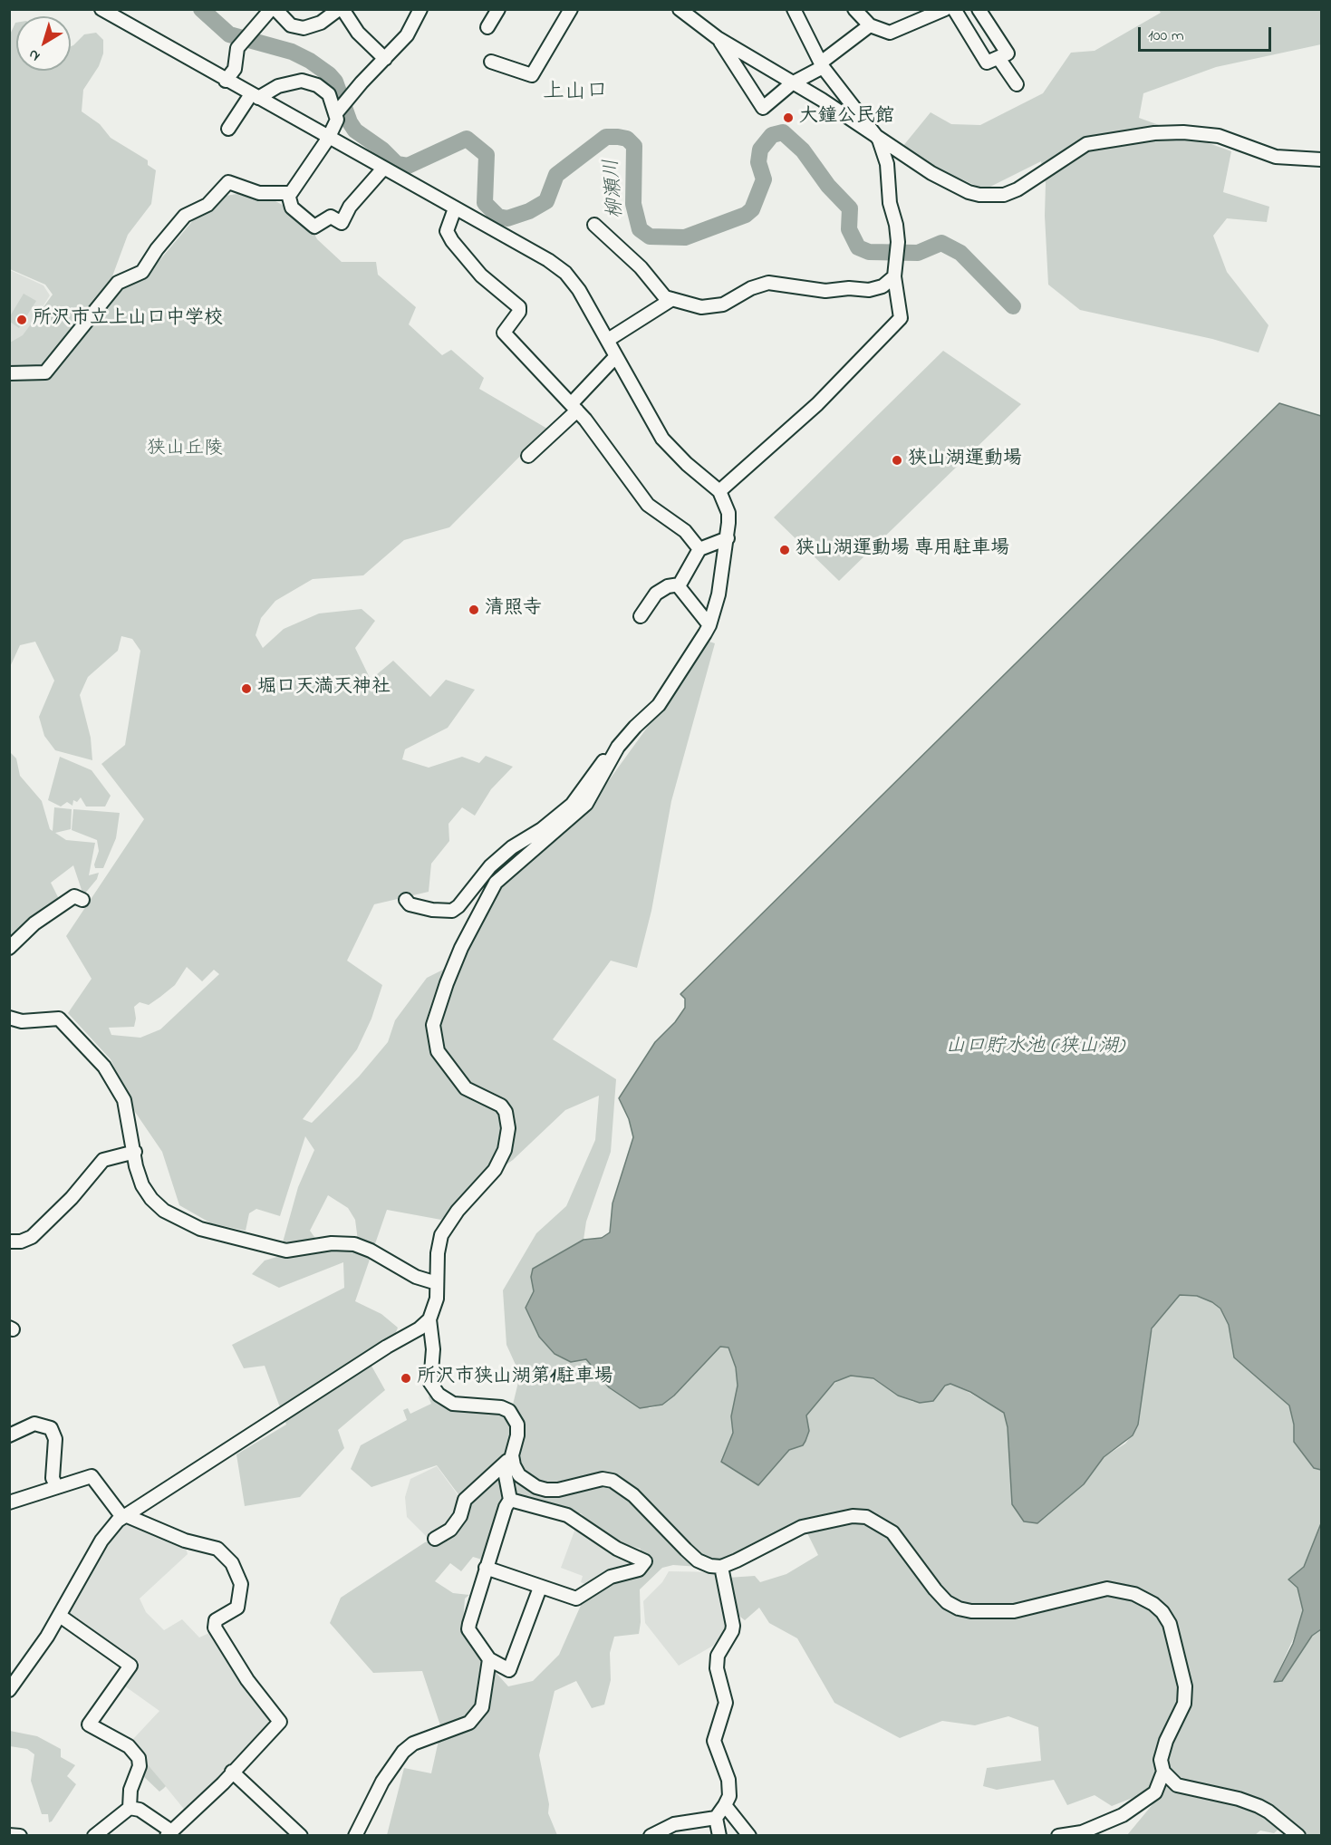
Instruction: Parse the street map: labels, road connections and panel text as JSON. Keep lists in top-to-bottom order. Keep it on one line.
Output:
{"districts":["上山口"],"water":["柳瀬川","山口貯水池 (狭山湖)"],"parks":["狭山丘陵"],"places":["大鐘公民館","所沢市立上山口中学校","狭山湖運動場","狭山湖運動場 専用駐車場","清照寺","堀口天満天神社","所沢市狭山湖第1駐車場"],"scale_bar":"100 m","north":"bottom left"}
